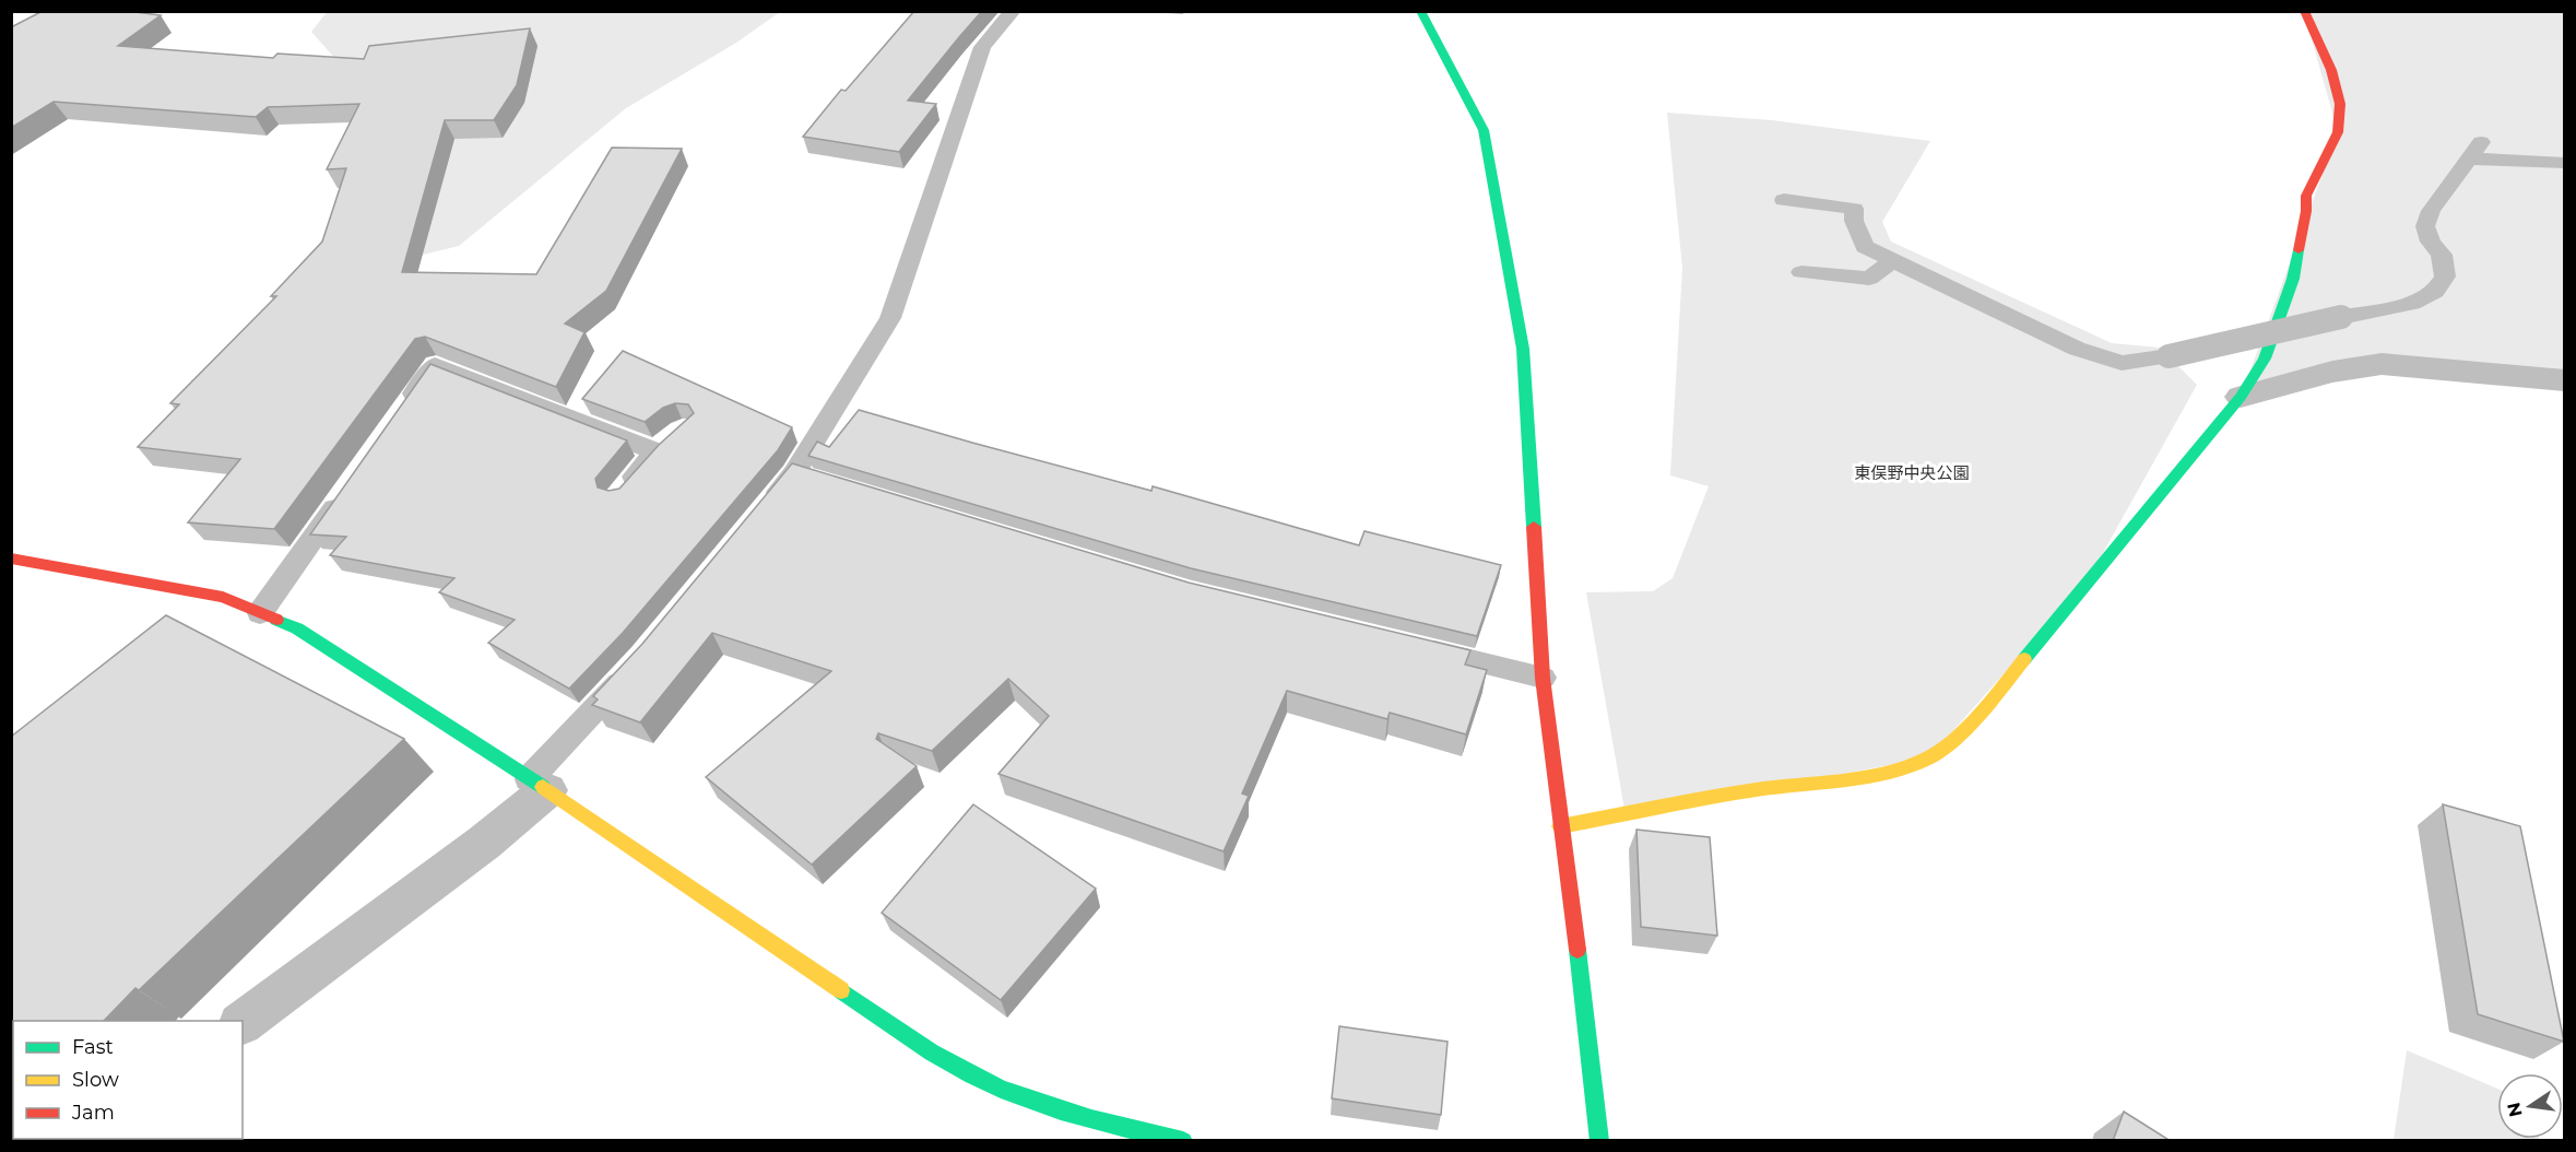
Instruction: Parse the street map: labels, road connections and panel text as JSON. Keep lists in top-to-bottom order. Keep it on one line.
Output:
{"parks":["東俣野中央公園"],"legend":["Fast","Slow","Jam"],"north":"left"}
